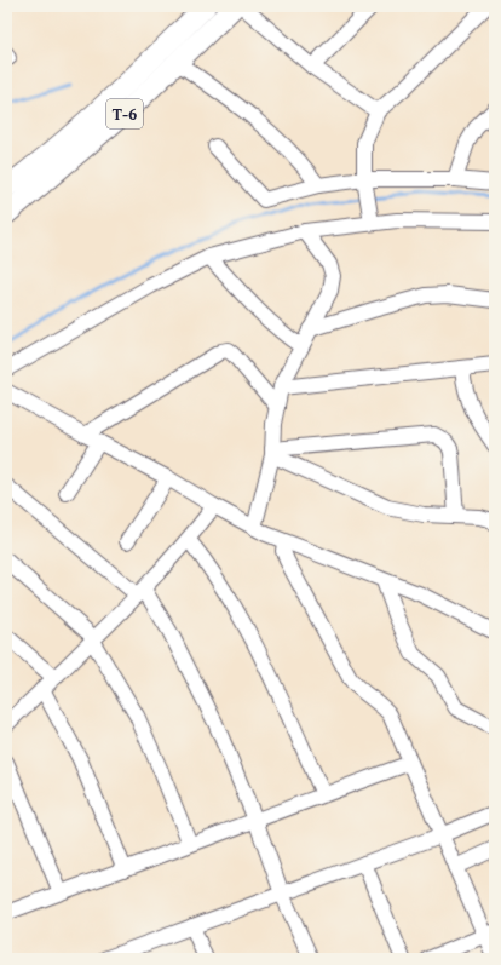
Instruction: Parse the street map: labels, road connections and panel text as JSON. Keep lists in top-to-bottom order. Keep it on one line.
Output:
{"streets":{"highway":["T-6"]}}
